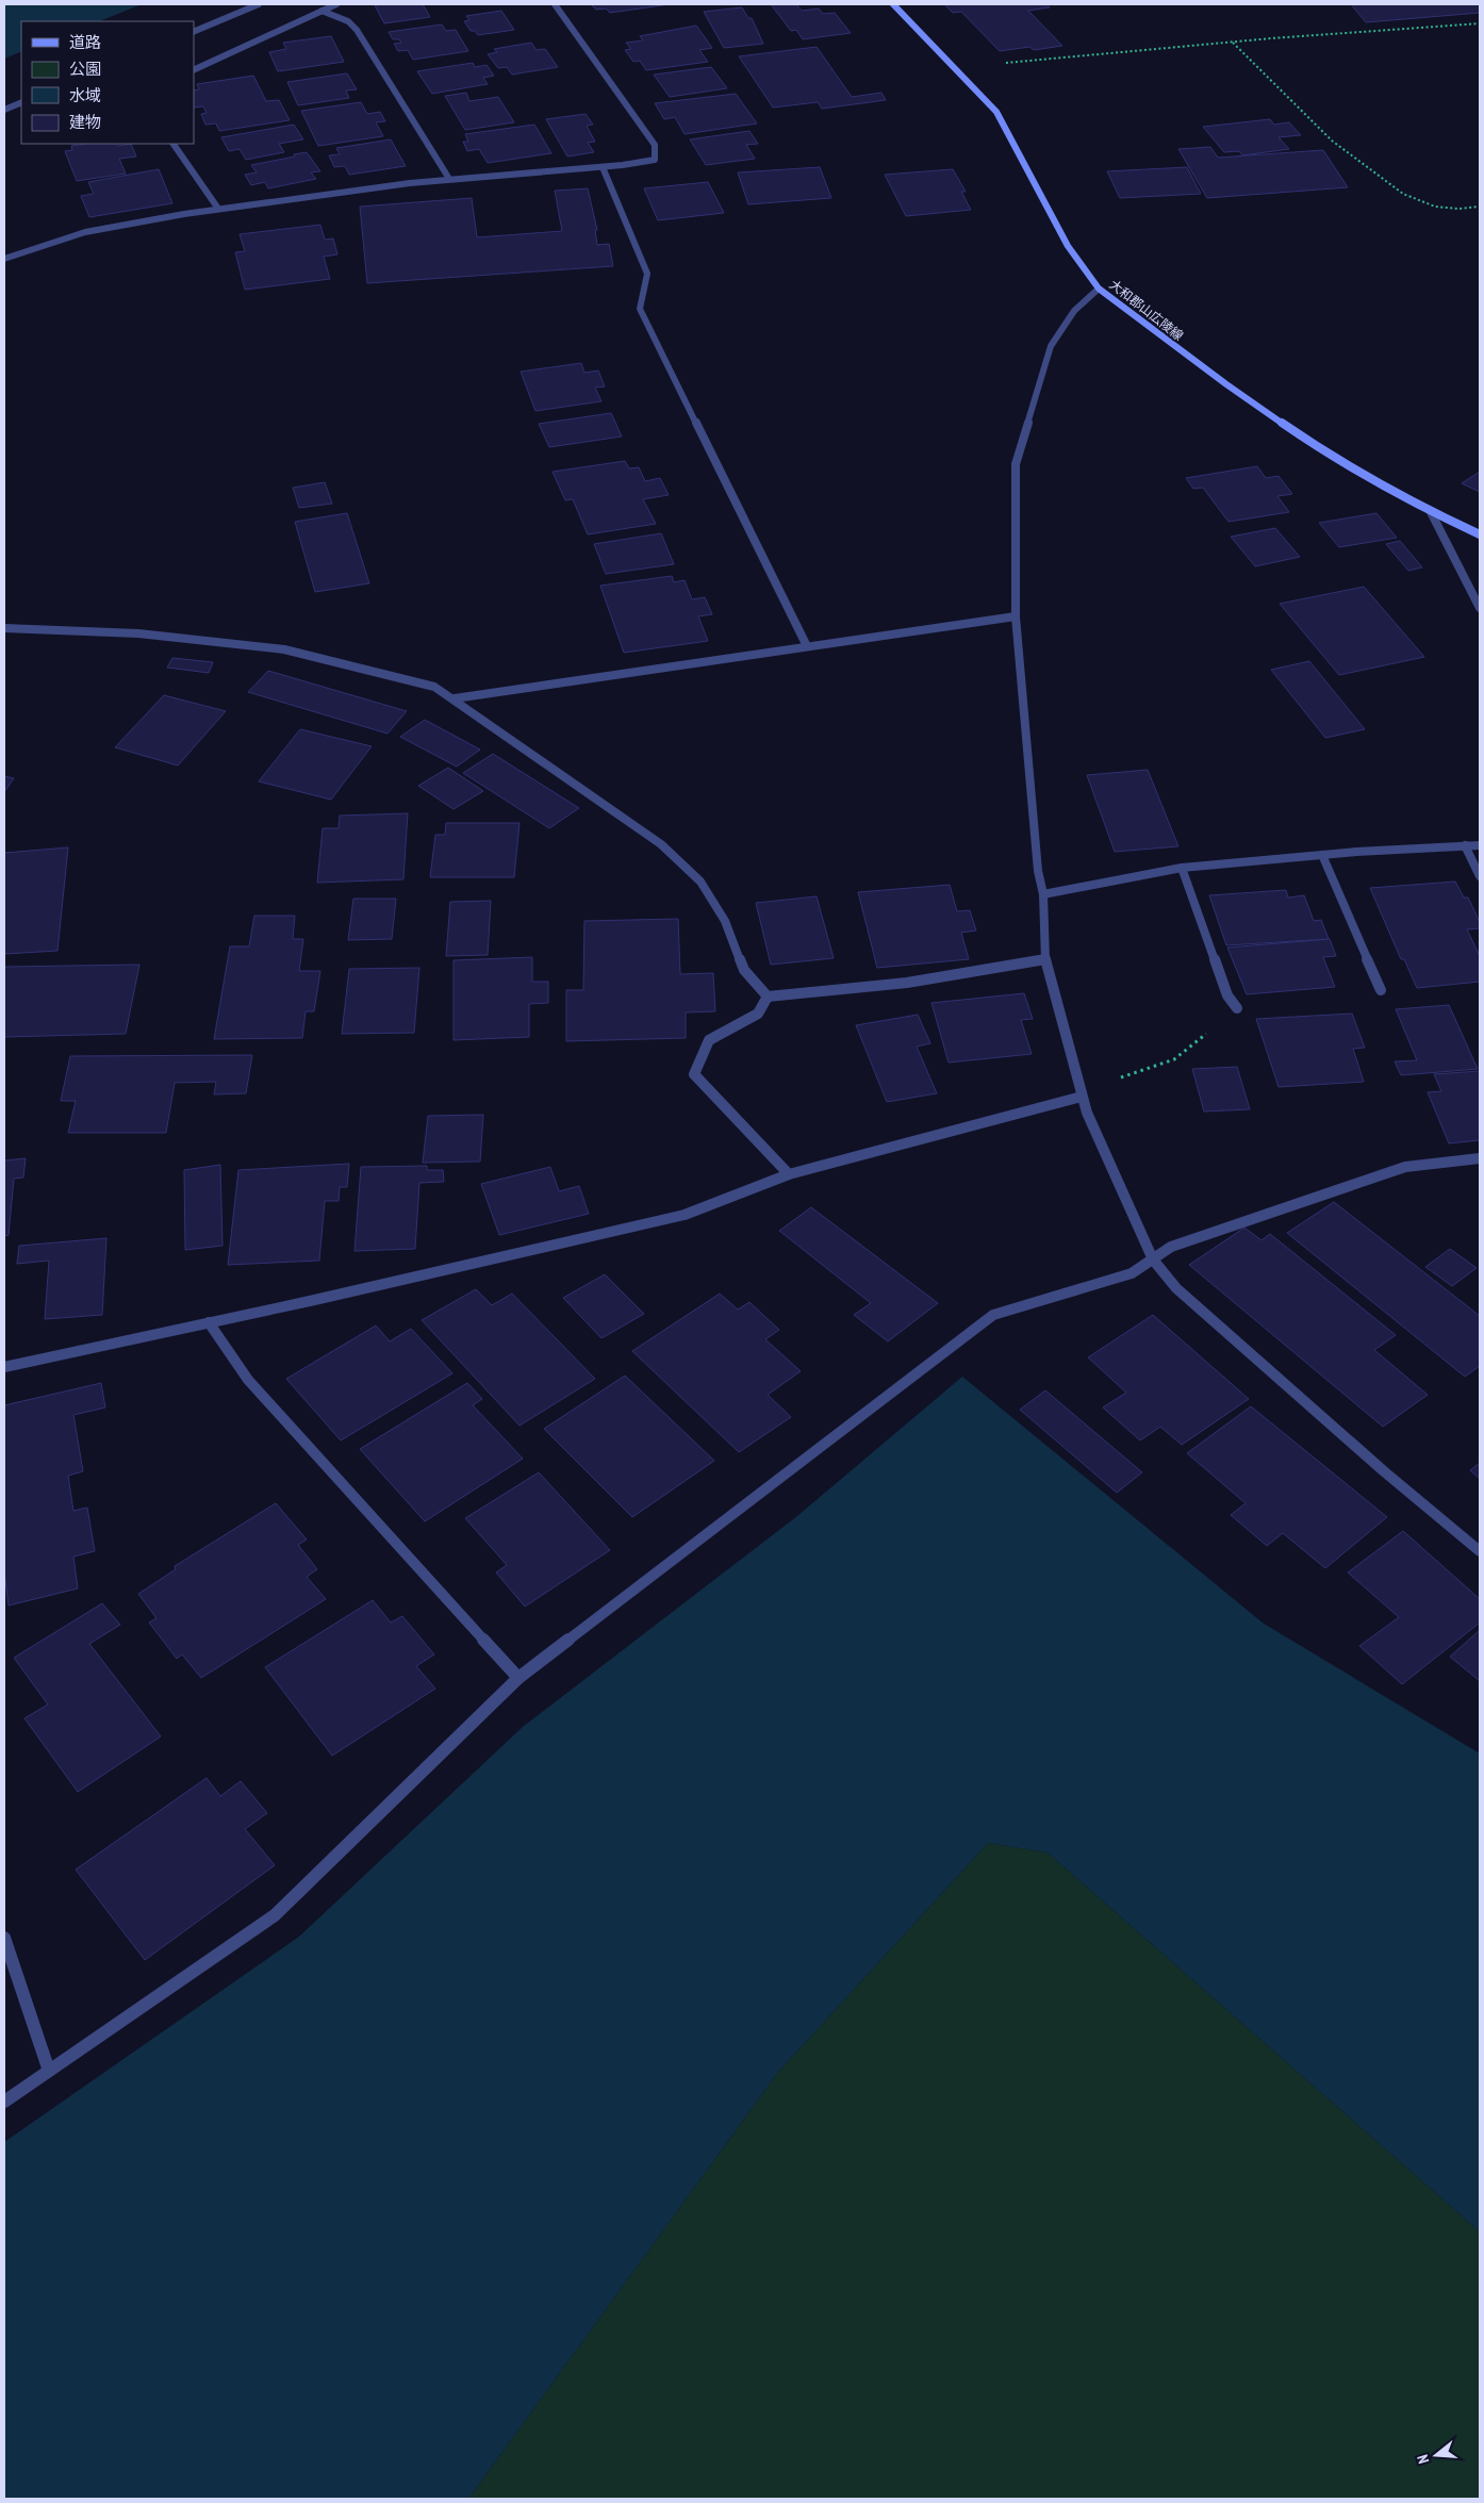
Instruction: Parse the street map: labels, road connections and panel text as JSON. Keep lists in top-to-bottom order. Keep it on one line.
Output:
{"streets":{"main road":["大和郡山広陵線"]},"legend":["道路","公園","水域","建物"],"north":"left"}
